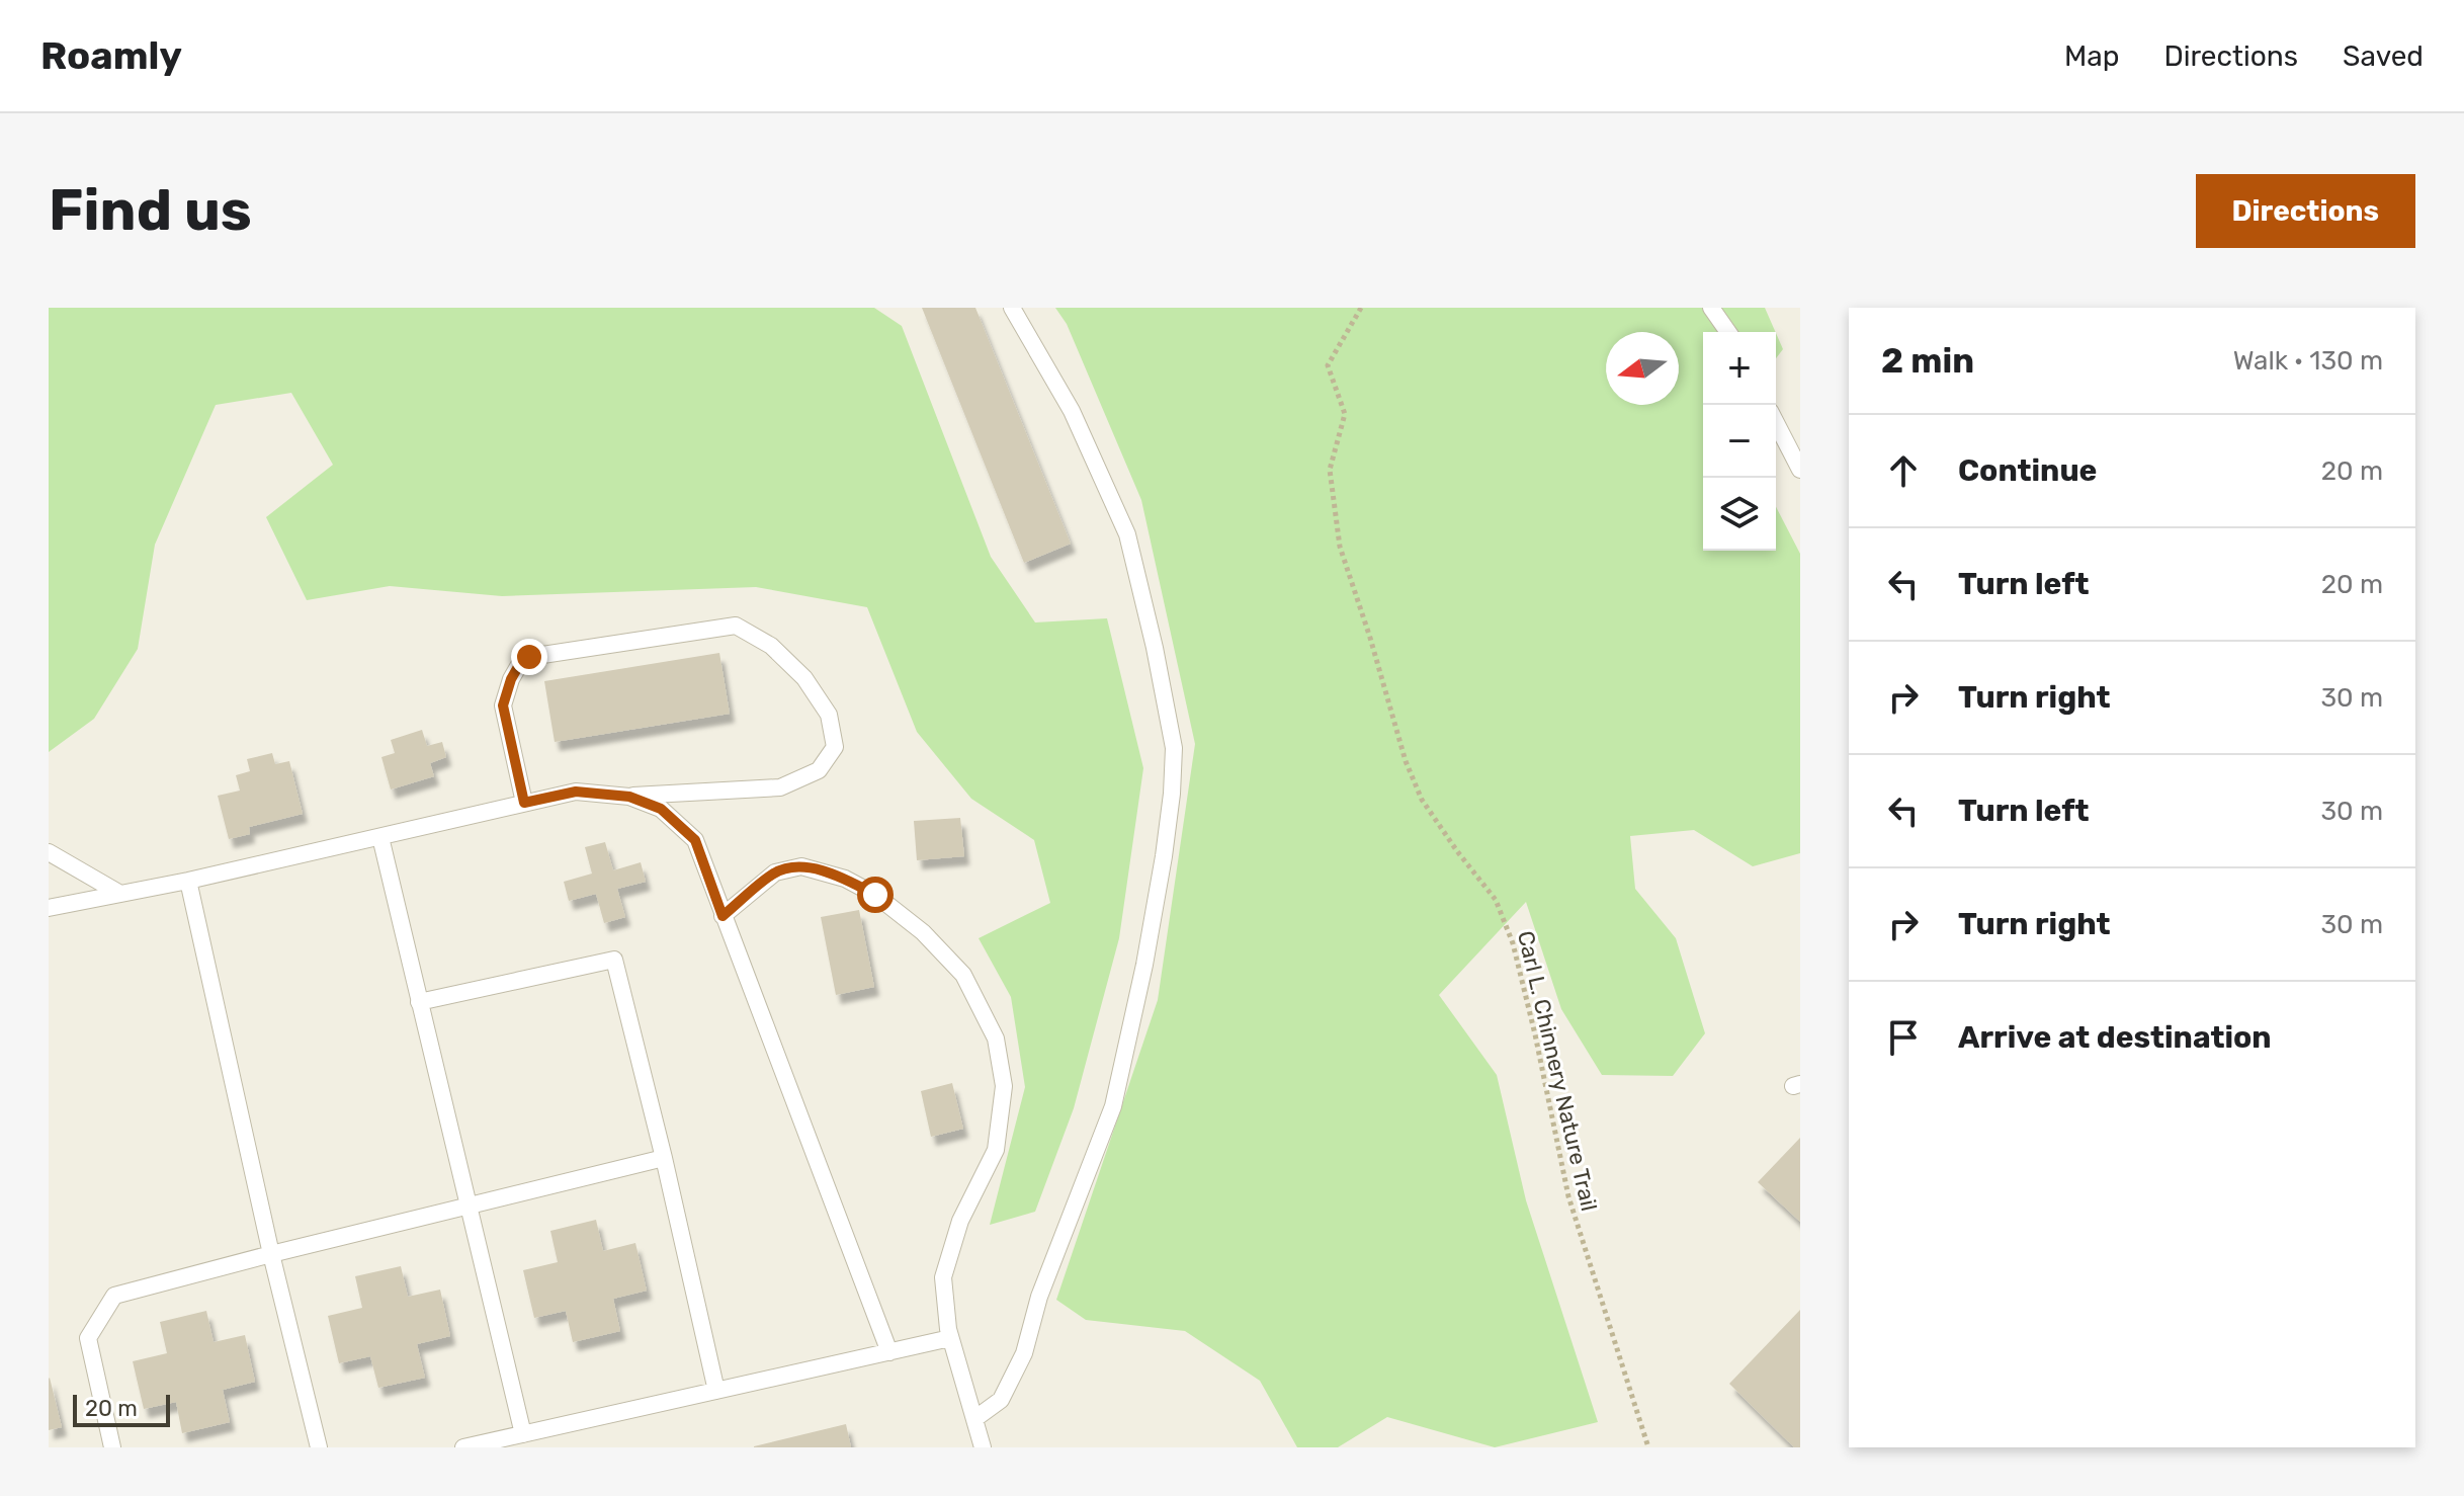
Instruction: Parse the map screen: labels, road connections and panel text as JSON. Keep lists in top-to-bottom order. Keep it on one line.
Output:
{"streets":{"path":["Carl L. Chinnery Nature Trail"]},"scale_bar":"20 m","north":"left","page":{"header":"Roamly","nav":["Map","Directions","Saved"],"buttons":"Directions","title":"Find us","heading":["2 min","Walk · 130 m"],"map_buttons":["+","−"],"list":[["Continue","20 m"],["Turn left","20 m"],["Turn right","30 m"],["Turn left","30 m"],["Turn right","30 m"],"Arrive at destination"],"scale":"20 m"}}
